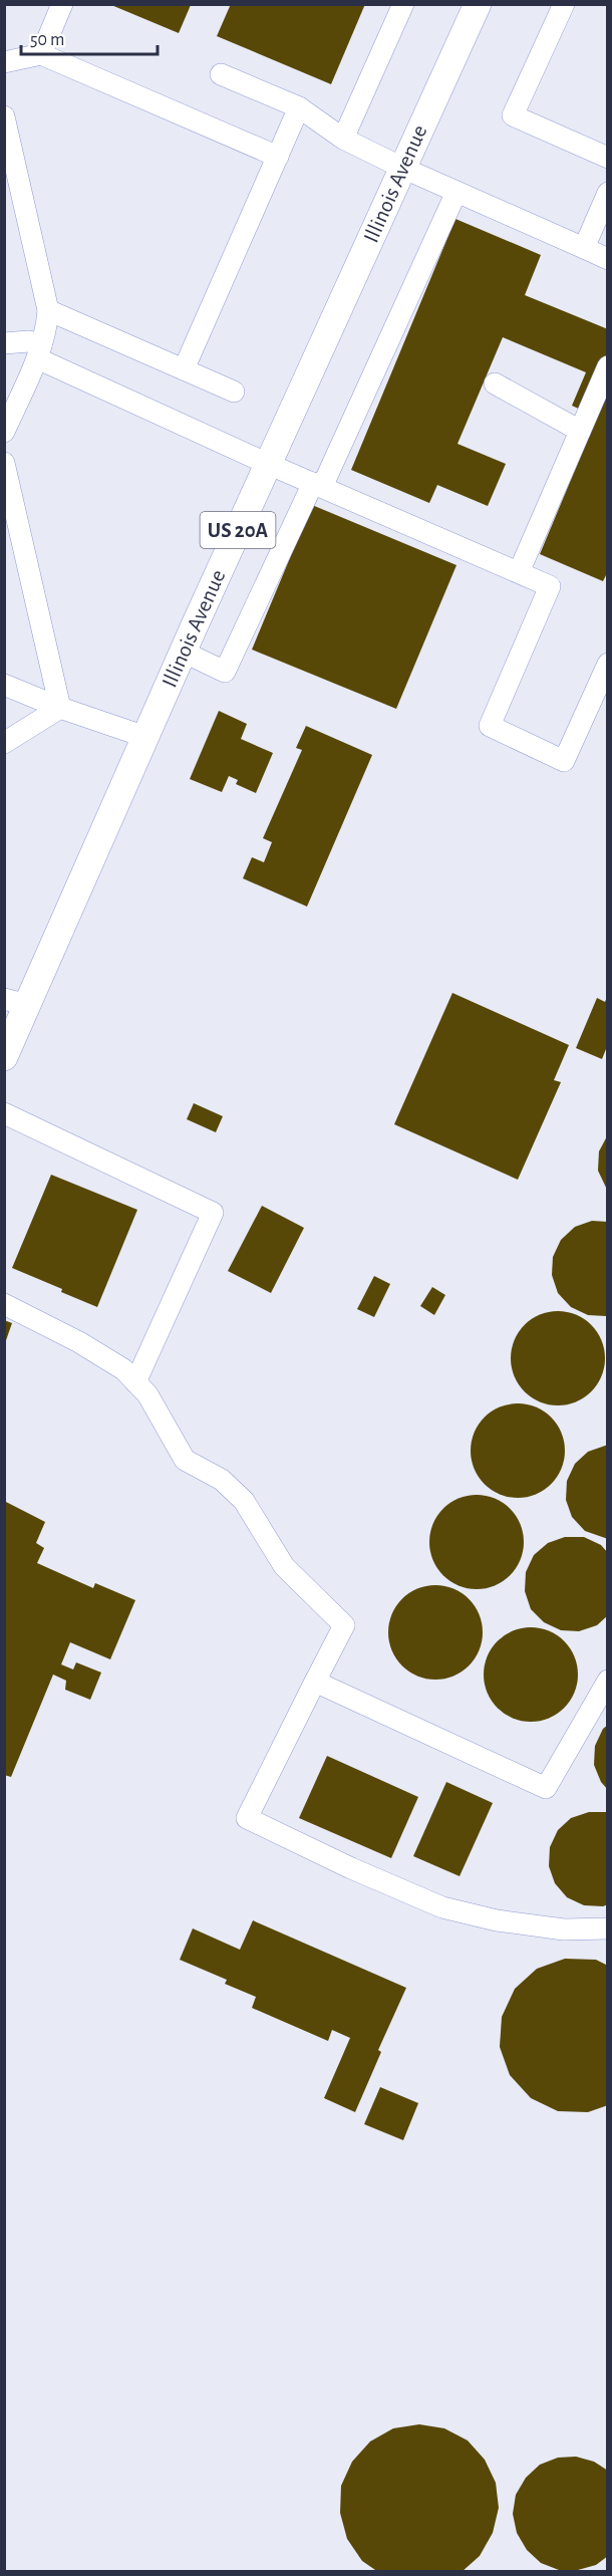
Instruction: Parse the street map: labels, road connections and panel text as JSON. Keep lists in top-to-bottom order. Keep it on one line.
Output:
{"streets":{"main road":["Illinois Avenue","US 20A"]},"scale_bar":"50 m"}
